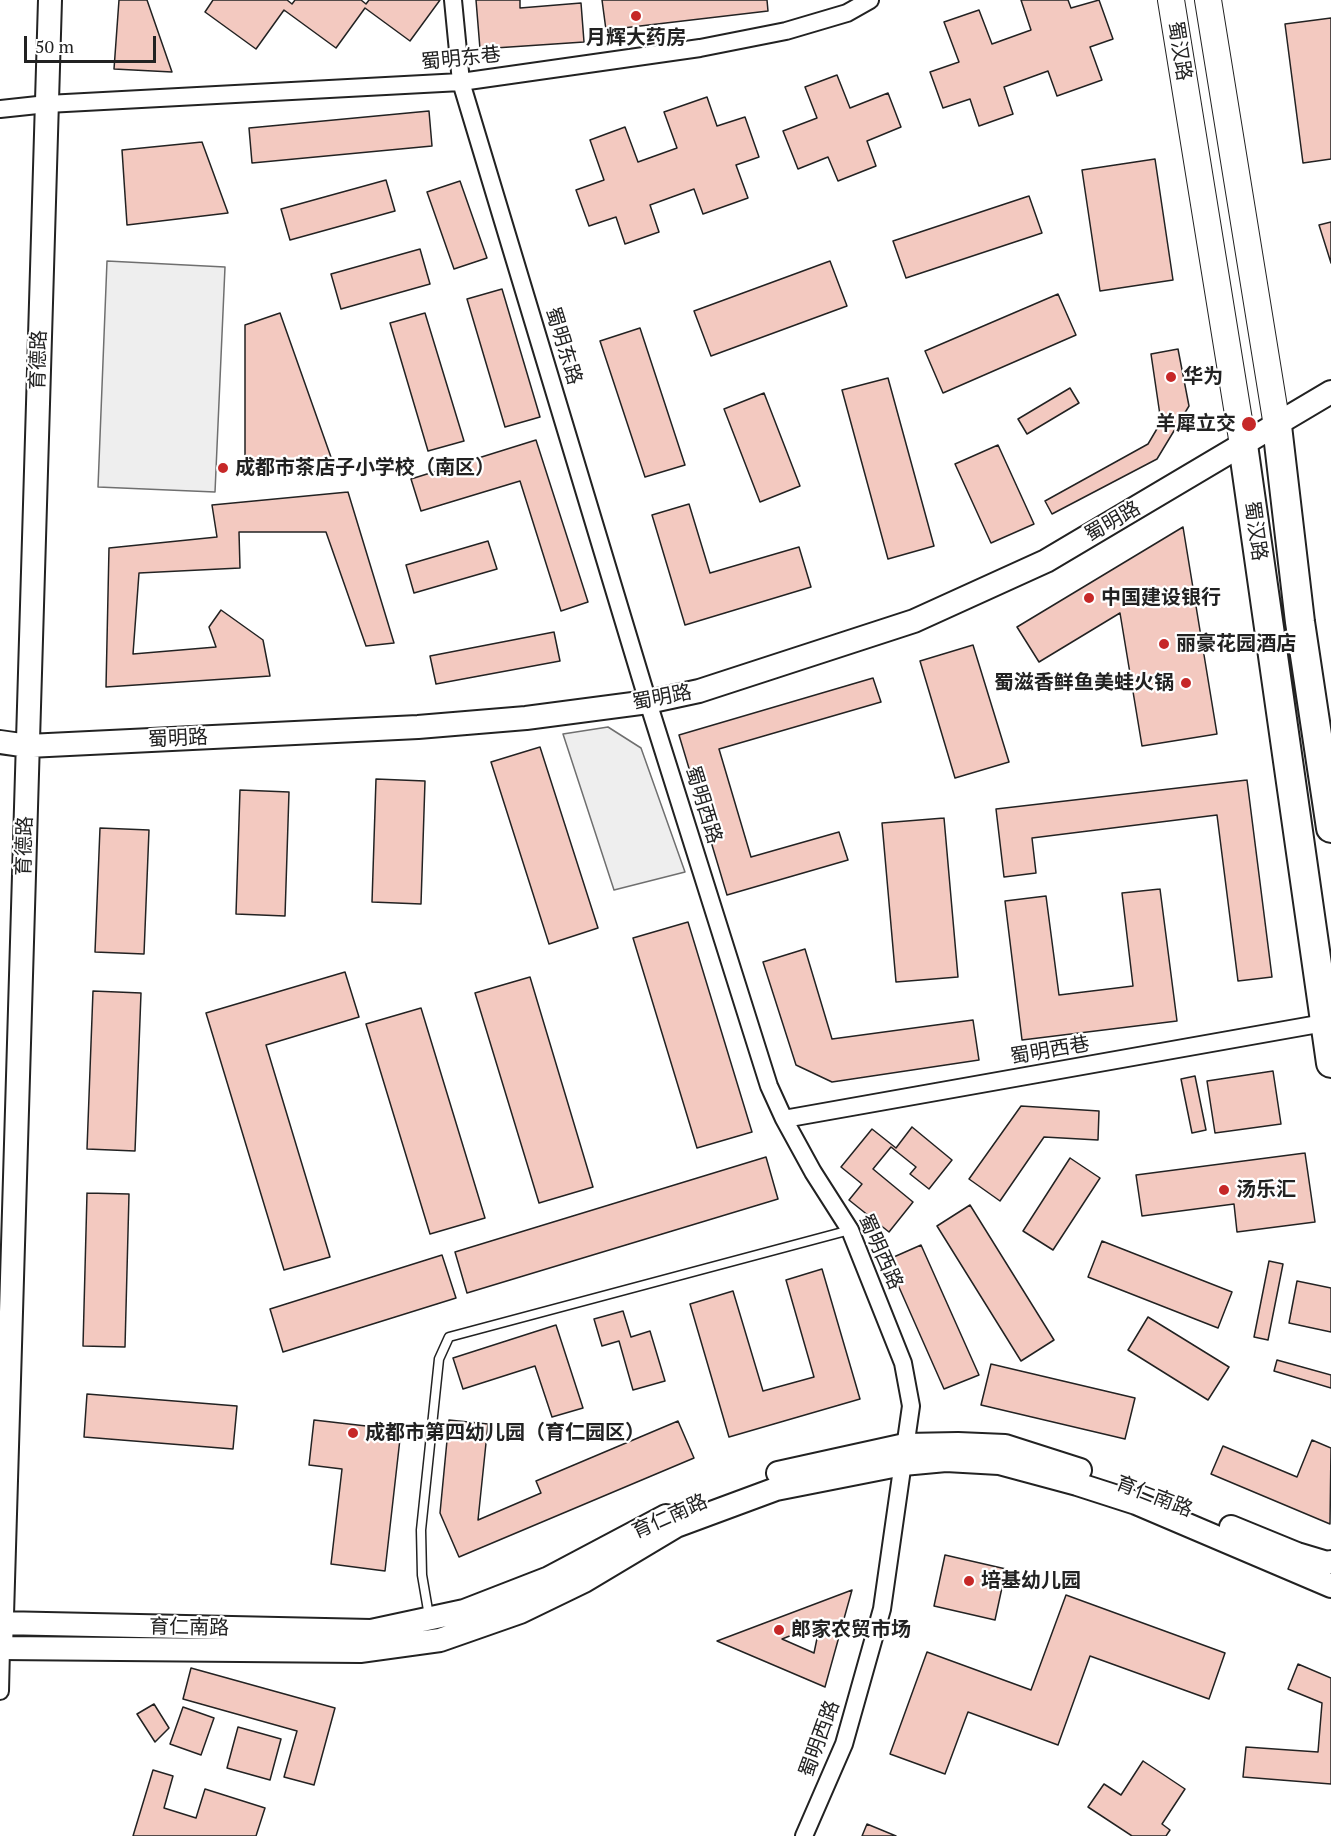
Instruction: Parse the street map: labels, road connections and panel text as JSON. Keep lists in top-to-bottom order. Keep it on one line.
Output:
{"streets":{"highway":["蜀汉路"],"street":["蜀明东巷","蜀明东路","育德路","蜀明路","蜀明西路","蜀明西巷","育仁南路"]},"crossings":[["蜀汉路","蜀明路"],["蜀汉路","蜀明西巷"],["蜀明东巷","蜀明东路"],["蜀明东巷","育德路"],["蜀明东路","蜀明路"],["蜀明东路","蜀明西路"],["育德路","蜀明路"],["育德路","育仁南路"],["蜀明路","蜀明西路"],["蜀明西路","蜀明西巷"],["蜀明西路","育仁南路"]],"places":["月辉大药房","华为","羊犀立交","成都市茶店子小学校（南区）","中国建设银行","丽豪花园酒店","蜀滋香鲜鱼美蛙火锅","汤乐汇","成都市第四幼儿园（育仁园区）","培基幼儿园","郎家农贸市场"],"scale_bar":"50 m"}
